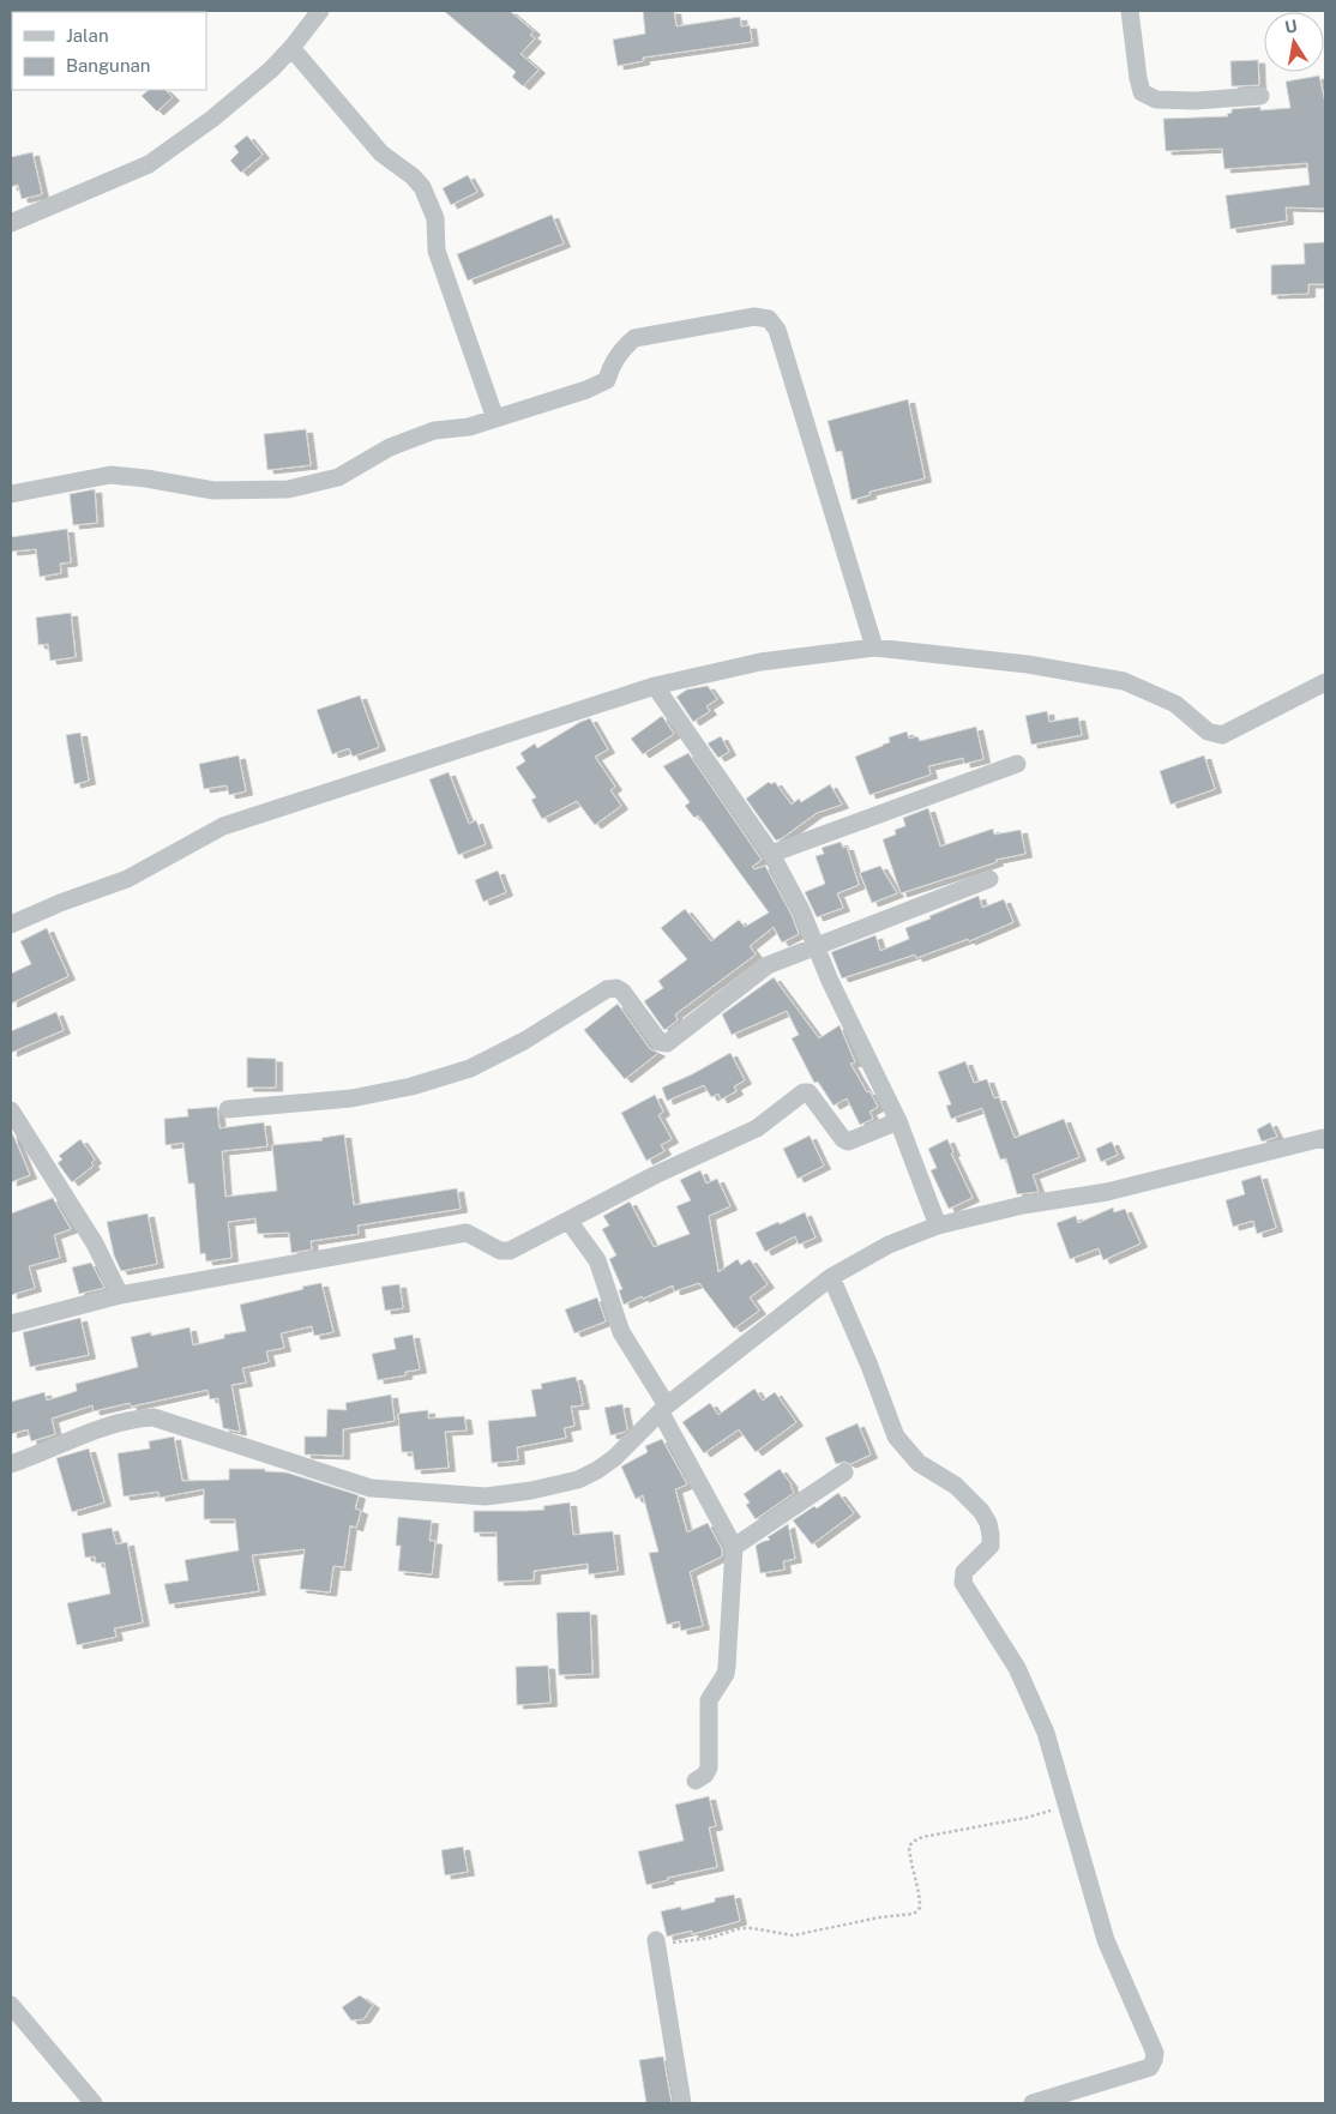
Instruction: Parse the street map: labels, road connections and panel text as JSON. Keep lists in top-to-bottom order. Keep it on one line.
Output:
{"legend":["Jalan","Bangunan"],"north":"top"}
